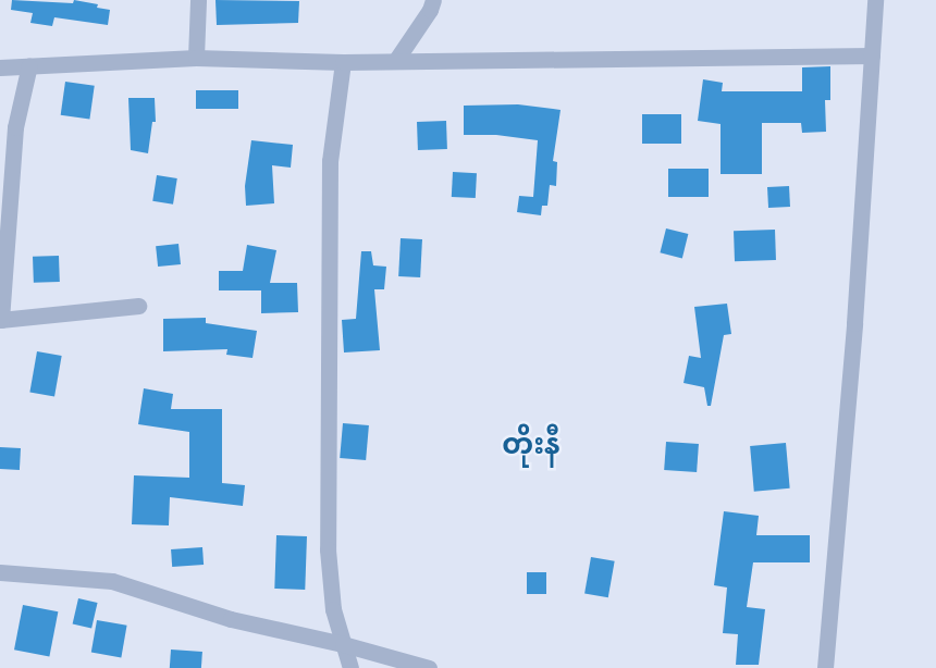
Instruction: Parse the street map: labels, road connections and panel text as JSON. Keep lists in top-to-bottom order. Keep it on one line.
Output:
{"districts":["တိုးနီ"]}
